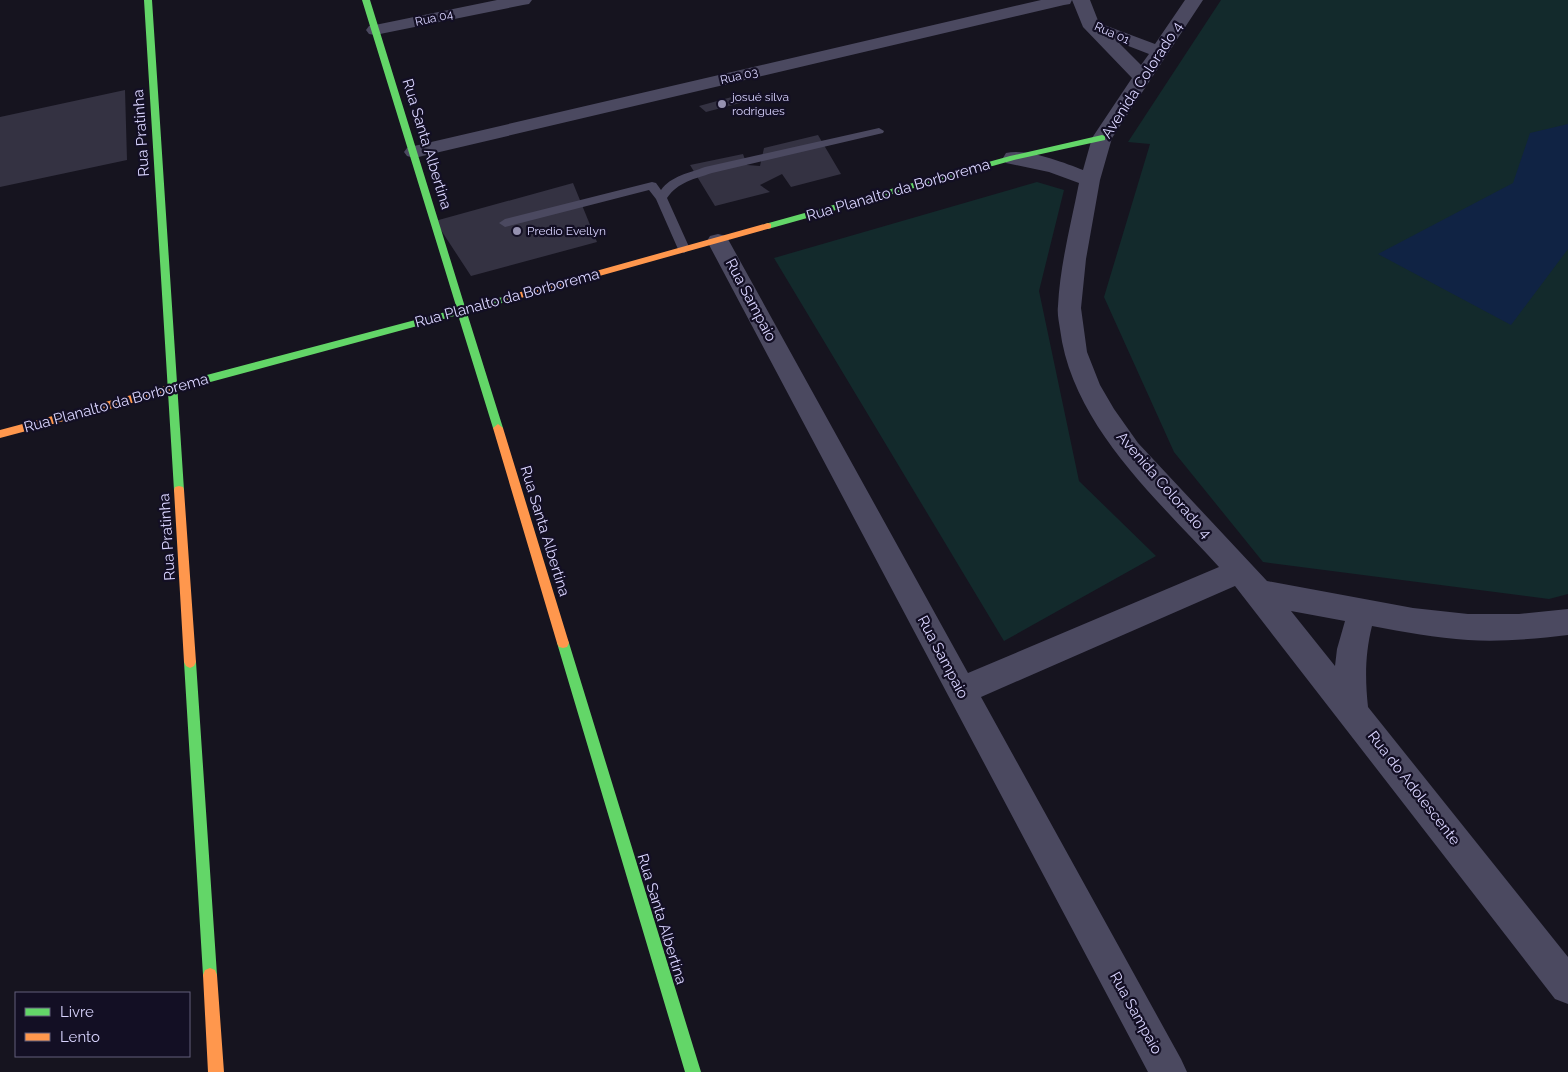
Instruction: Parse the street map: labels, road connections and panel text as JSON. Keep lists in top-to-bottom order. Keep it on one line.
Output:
{"streets":{"street":["Rua 04","Rua 01","Rua 03","Avenida Colorado 4","Rua Pratinha","Rua Santa Albertina","Rua Planalto da Borborema","Rua Sampaio","Rua do Adolescente"]},"crossings":[["Rua 04","Rua Santa Albertina"],["Rua 01","Avenida Colorado 4"],["Rua 03","Rua Santa Albertina"],["Avenida Colorado 4","Rua Planalto da Borborema"],["Avenida Colorado 4","Rua do Adolescente"],["Rua Pratinha","Rua Planalto da Borborema"],["Rua Santa Albertina","Rua Planalto da Borborema"],["Rua Planalto da Borborema","Rua Sampaio"]],"places":["josué silva rodrigues","Predio Evellyn"],"legend":["Livre","Lento"]}
